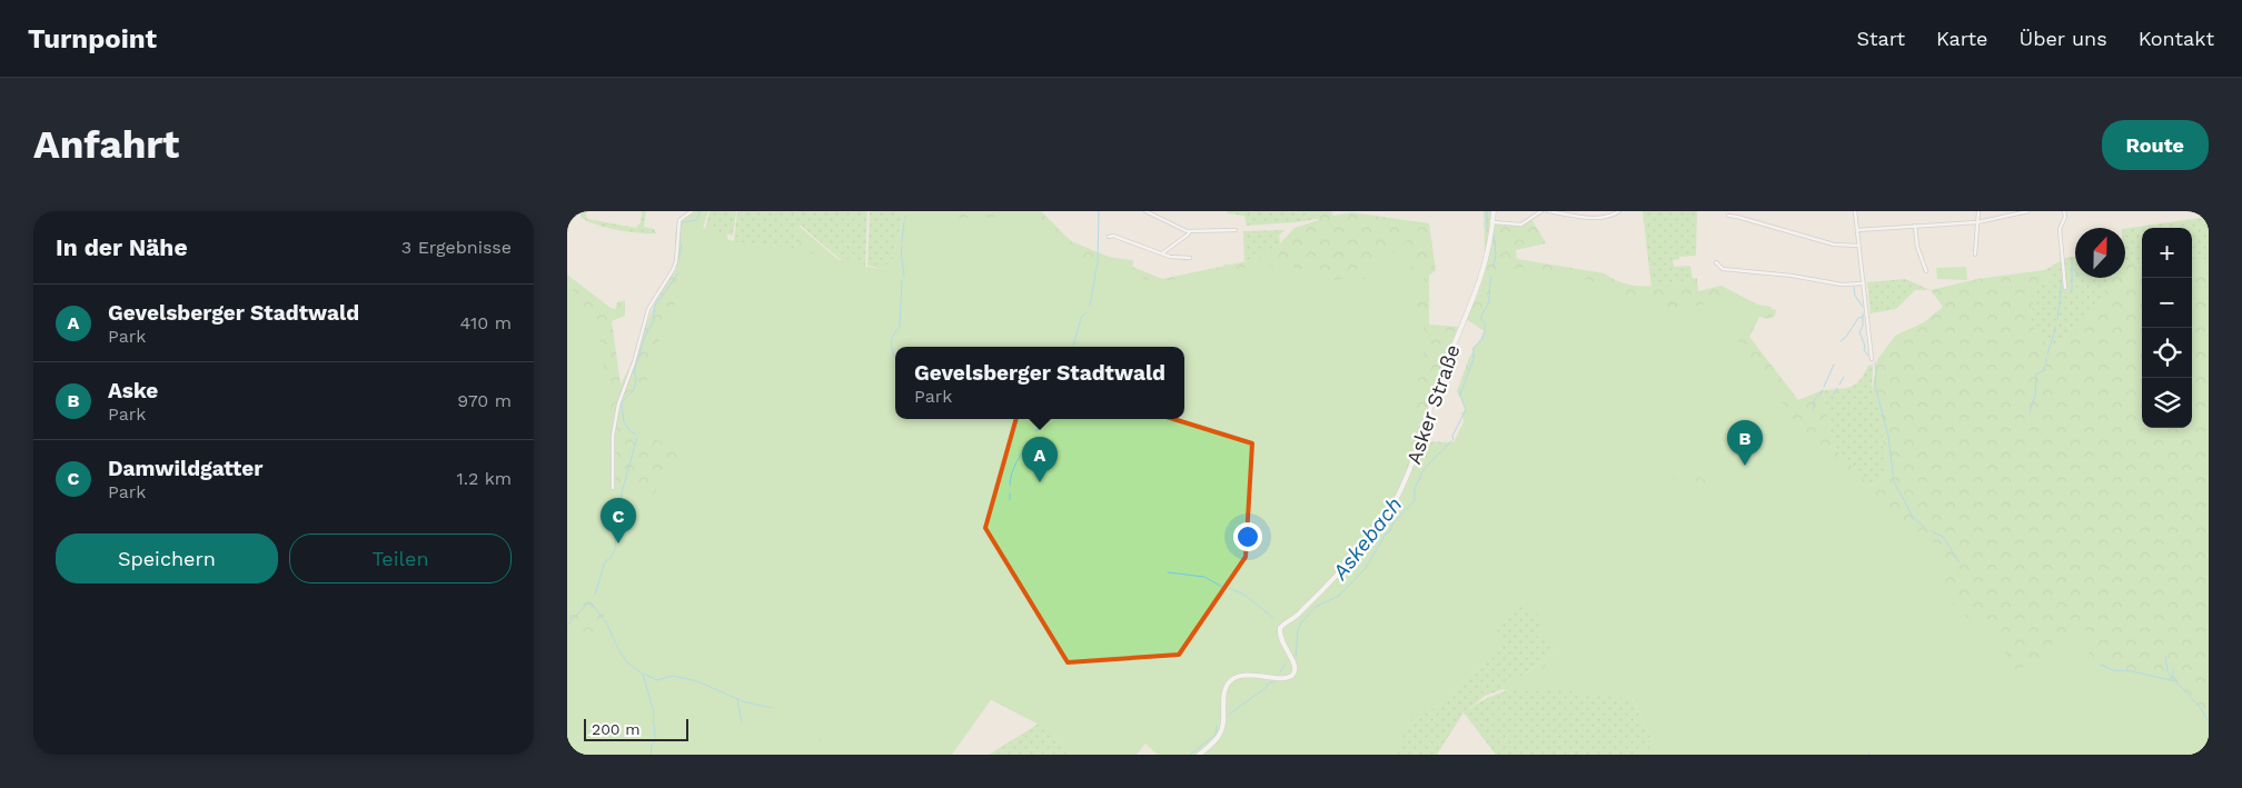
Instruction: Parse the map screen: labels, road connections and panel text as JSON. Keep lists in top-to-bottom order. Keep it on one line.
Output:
{"streets":{"street":["Asker Straße"]},"water":["Askebach"],"scale_bar":"200 m","north":"top","page":{"header":"Turnpoint","nav":["Start","Karte","Über uns","Kontakt"],"buttons":["Route",["Speichern","Teilen"]],"title":"Anfahrt","heading":["In der Nähe","3 Ergebnisse"],"map_buttons":["+","−"],"list":[{"mark":"A","name":"Gevelsberger Stadtwald","note":"Park","value":"410 m"},{"mark":"B","name":"Aske","note":"Park","value":"970 m"},{"mark":"C","name":"Damwildgatter","note":"Park","value":"1.2 km"}],"popup":["Gevelsberger Stadtwald","Park"],"pins":["B","A","C"],"scale":"200 m"}}
